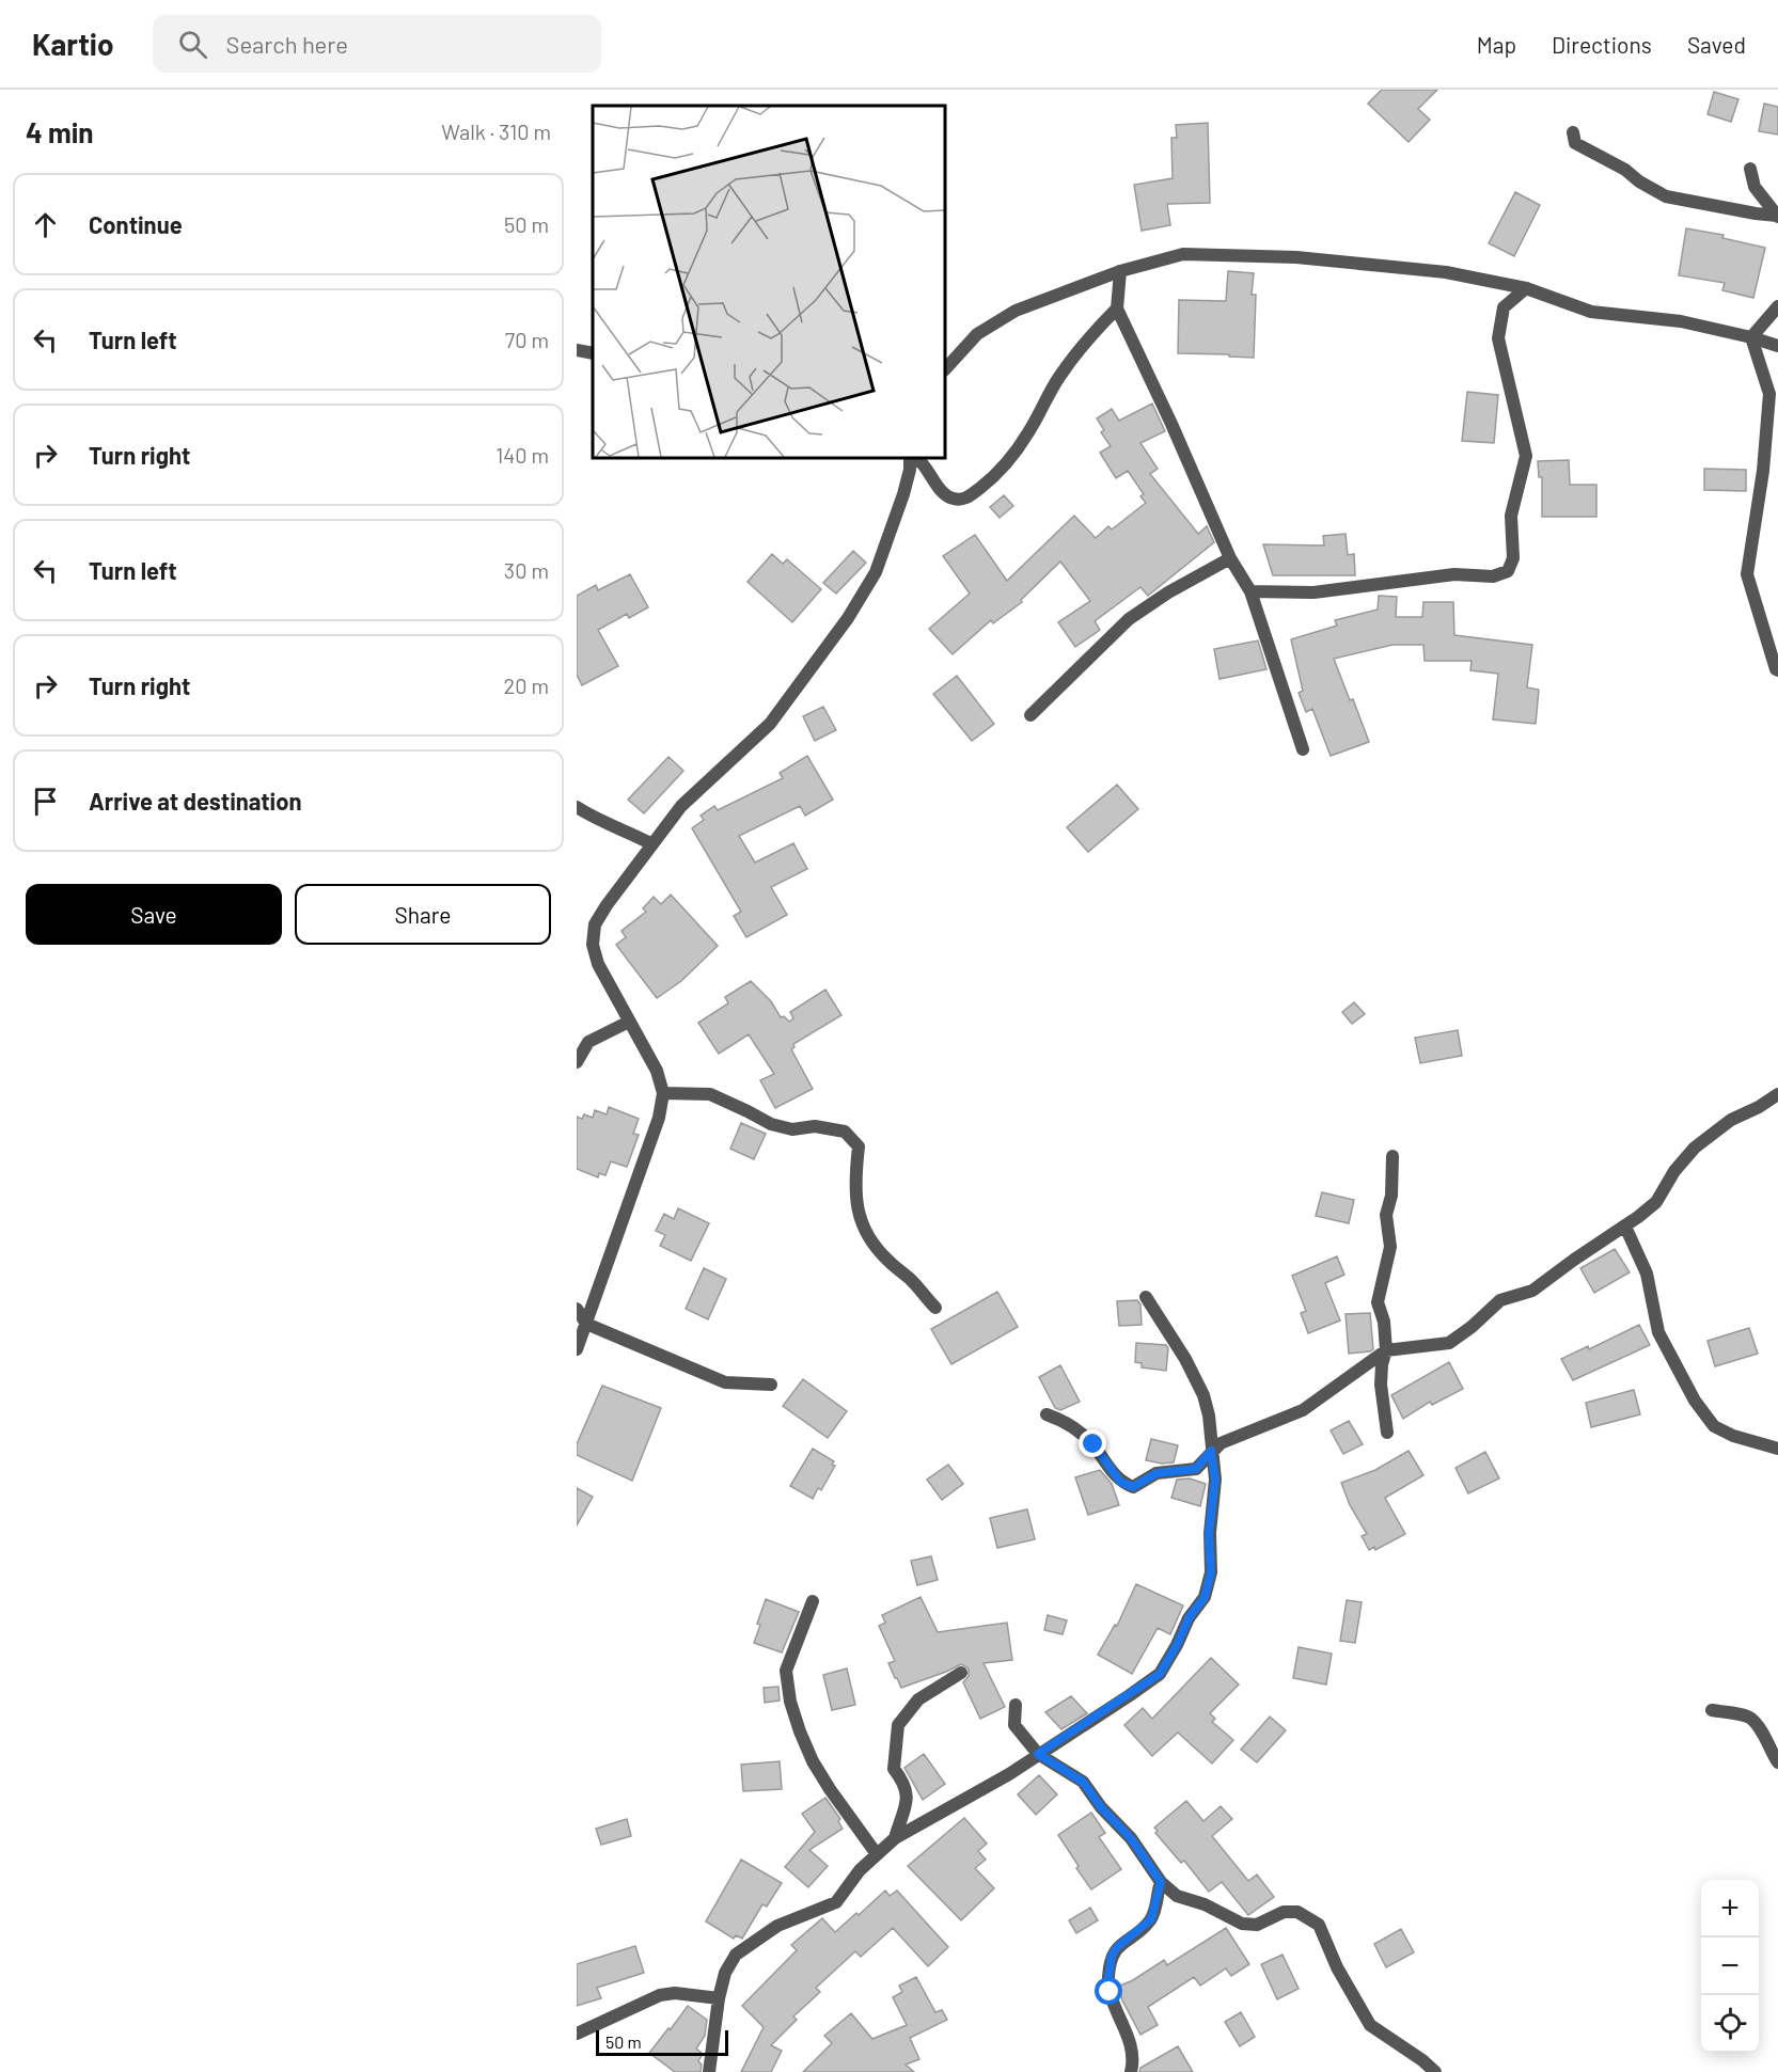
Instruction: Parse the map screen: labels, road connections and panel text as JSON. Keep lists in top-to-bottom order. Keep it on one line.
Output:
{"scale_bar":"50 m","page":{"header":"Kartio","search":"Search here","nav":["Map","Directions","Saved"],"heading":["4 min","Walk · 310 m"],"list":[["Continue","50 m"],["Turn left","70 m"],["Turn right","140 m"],["Turn left","30 m"],["Turn right","20 m"],"Arrive at destination"],"buttons":["Save","Share"],"map_buttons":["+","−"],"scale":"50 m"}}
